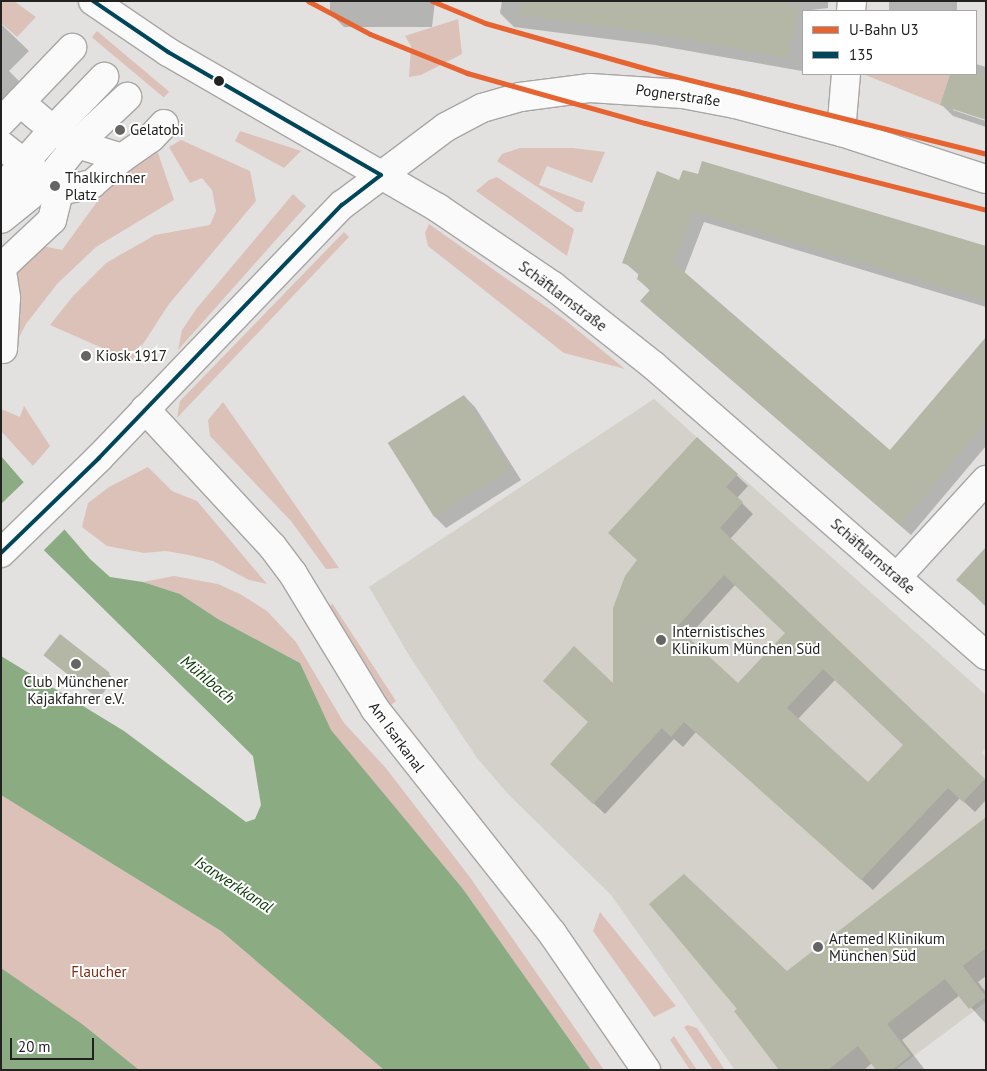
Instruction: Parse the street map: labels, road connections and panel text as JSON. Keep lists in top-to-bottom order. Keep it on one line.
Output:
{"streets":{"street":["Pognerstraße","Schäftlarnstraße","Am Isarkanal"]},"crossings":[["Pognerstraße","Schäftlarnstraße"],["Pognerstraße","Am Isarkanal"]],"water":["Mühlbach","Isarwerkkanal"],"parks":["Flaucher"],"places":["Gelatobi","Thalkirchner Platz","Kiosk 1917","Internistisches Klinikum München Süd","Club Münchener Kajakfahrer e.V.","Artemed Klinikum München Süd"],"lines":["metro line U3","transit line 135"],"legend":["U-Bahn U3","135"],"scale_bar":"20 m"}
